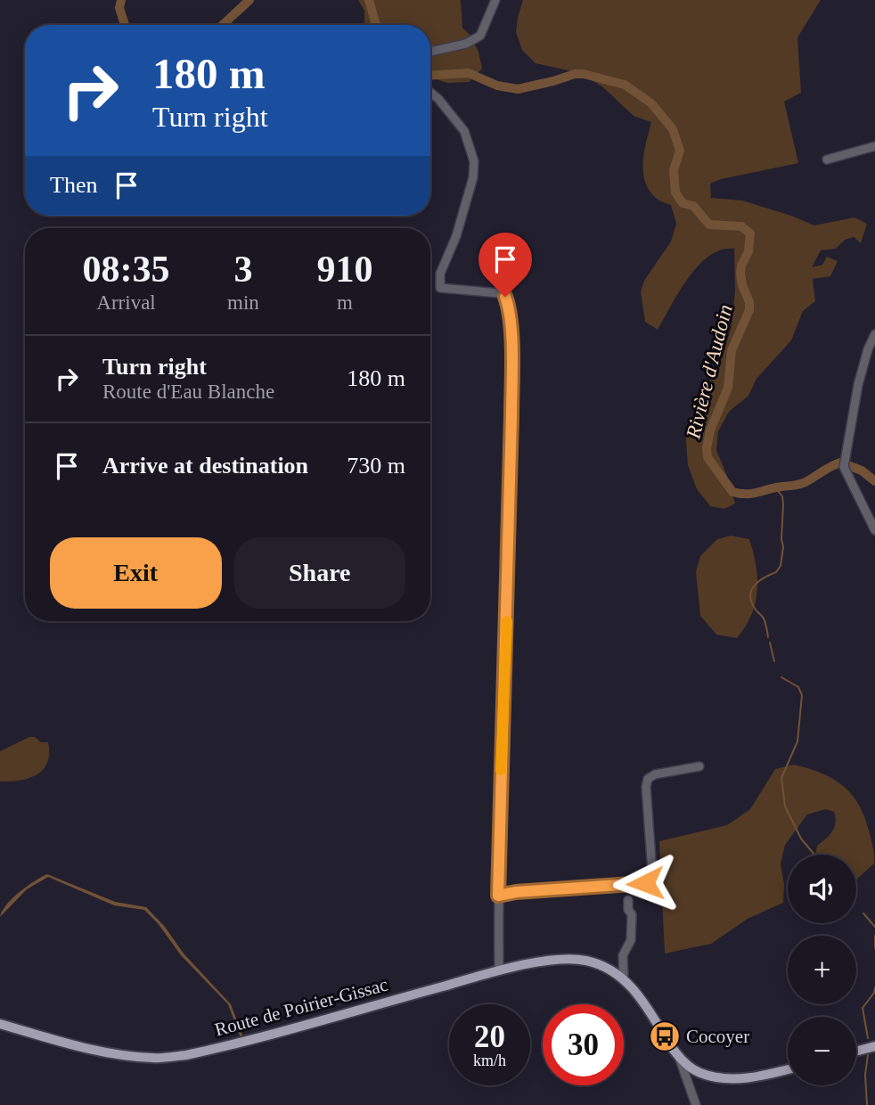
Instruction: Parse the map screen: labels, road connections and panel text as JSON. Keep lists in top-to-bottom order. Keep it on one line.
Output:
{"streets":{"main road":["Route de Poirier-Gissac"]},"water":["Rivière d'Audoin"],"places":{"bus stop":["Cocoyer"]},"page":{"turn":["180 m","Turn right"],"then":"Then","eta":["08:35","Arrival","3","min","910","m"],"list":[{"name":"Turn right","note":"Route d'Eau Blanche","value":"180 m"},{"name":"Arrive at destination","value":"730 m"}],"buttons":["Exit","Share"],"map_buttons":["+","−"],"speed":"20 km/h","limit":"30"}}
